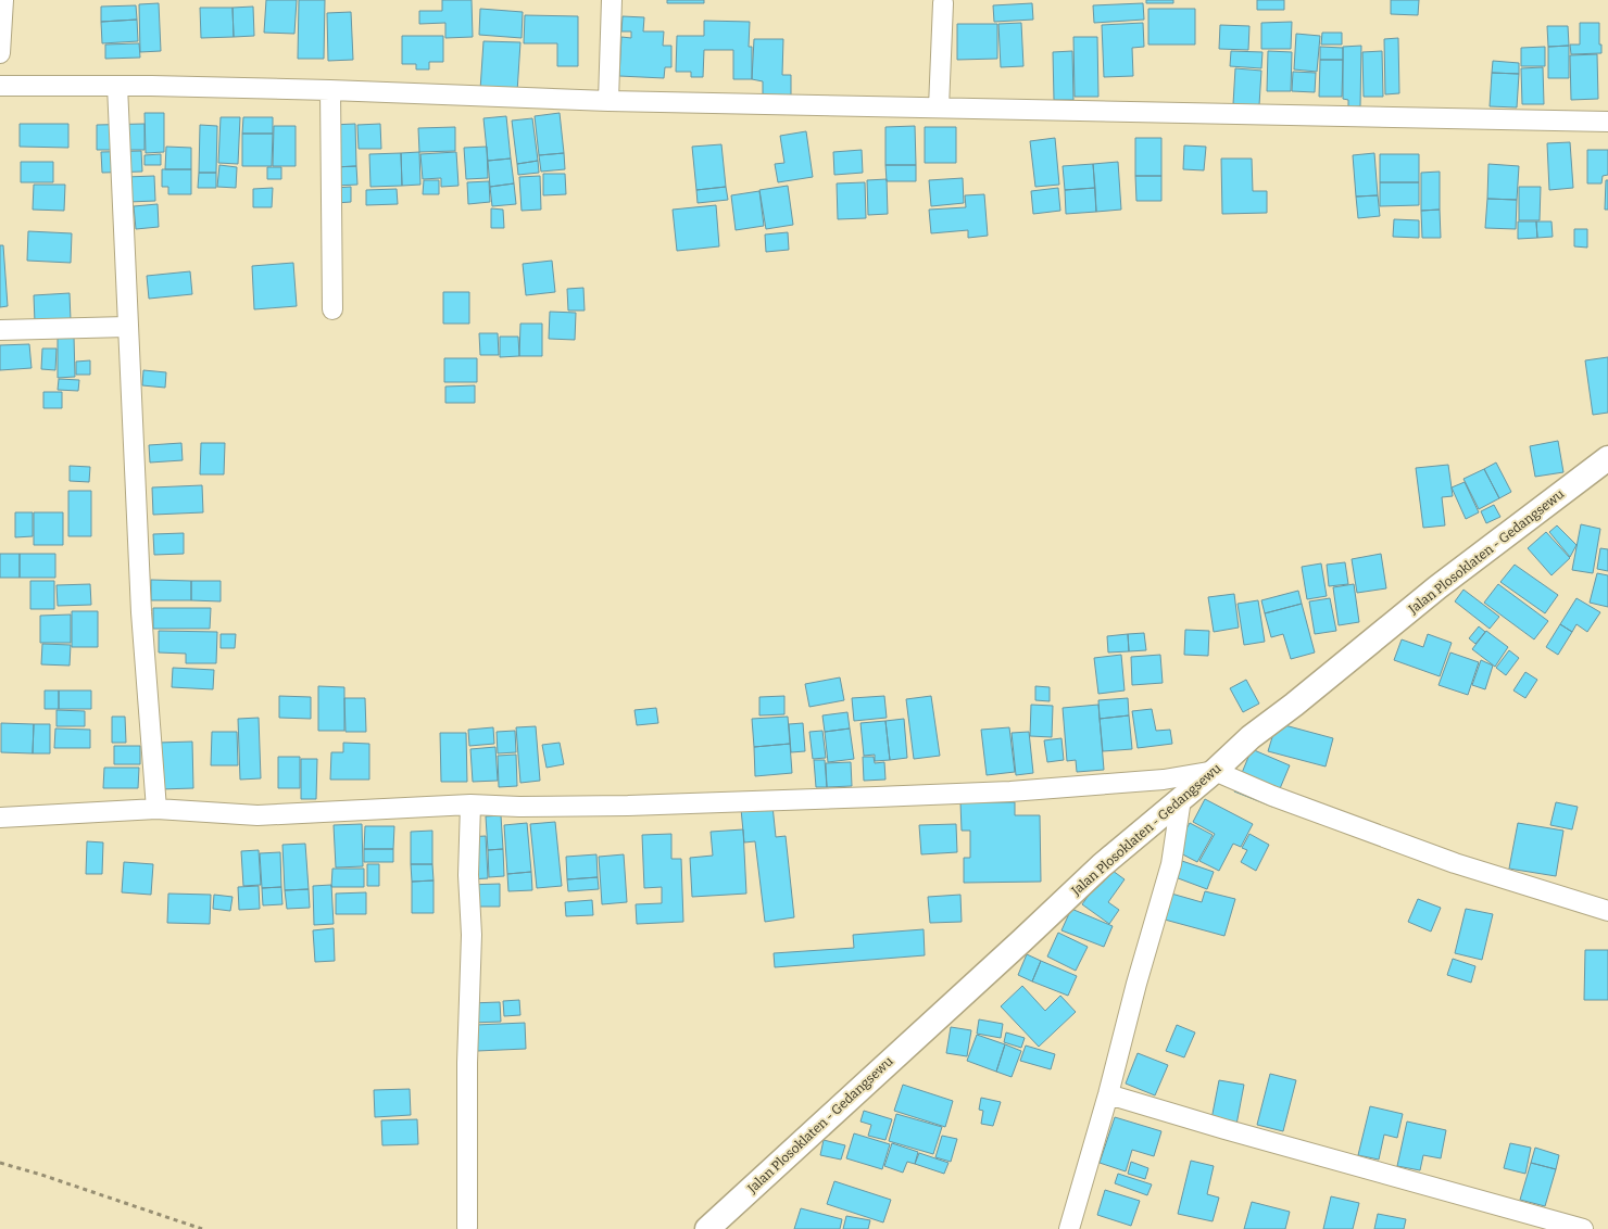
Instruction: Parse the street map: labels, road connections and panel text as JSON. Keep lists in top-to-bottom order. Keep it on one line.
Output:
{"streets":{"main road":["Jalan Plosoklaten - Gedangsewu"]}}
